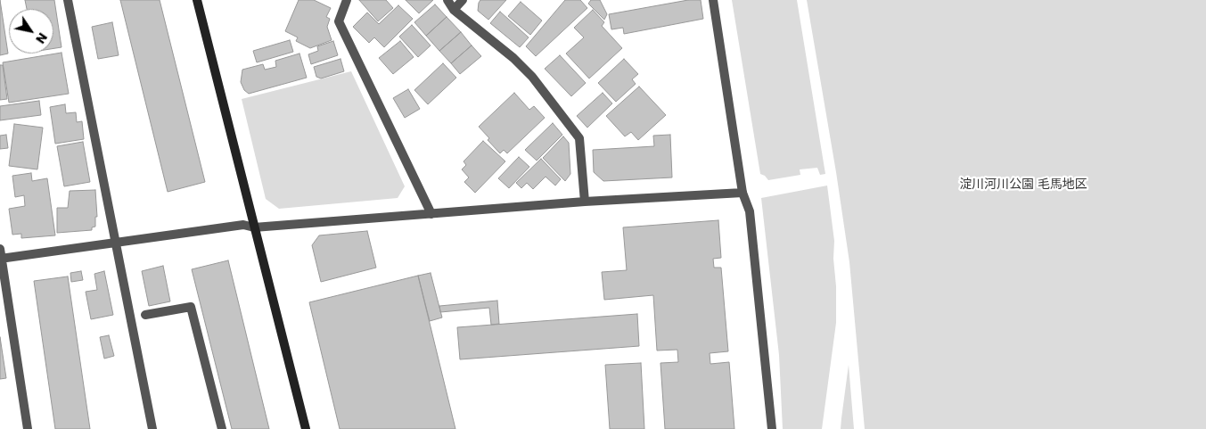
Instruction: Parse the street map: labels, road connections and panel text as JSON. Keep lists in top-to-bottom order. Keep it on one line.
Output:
{"parks":["淀川河川公園 毛馬地区"],"north":"bottom right"}
